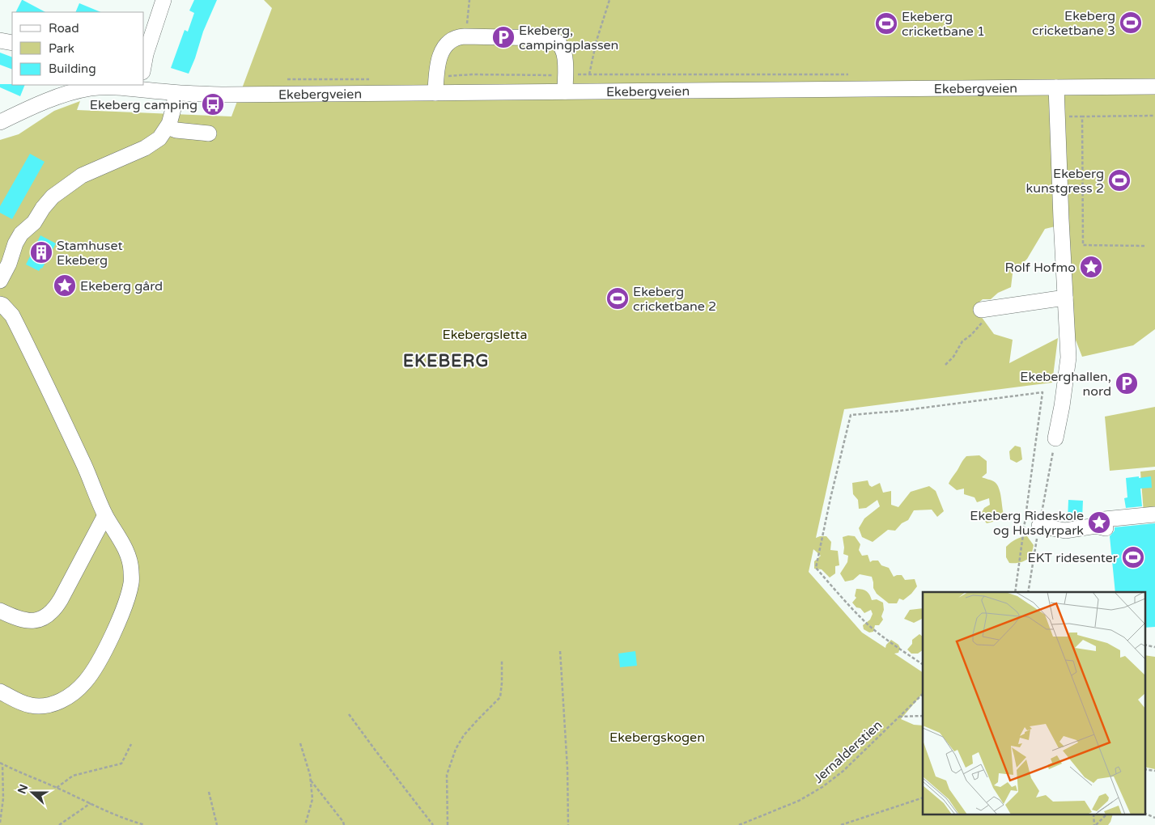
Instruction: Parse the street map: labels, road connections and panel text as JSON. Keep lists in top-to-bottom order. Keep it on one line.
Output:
{"streets":{"street":["Ekebergveien"],"path":["Jernalderstien"]},"districts":["EKEBERG"],"parks":["Ekebergsletta","Ekebergskogen"],"places":{"sports":["Ekeberg cricketbane 3","Ekeberg cricketbane 1","Ekeberg kunstgress 2","Ekeberg cricketbane 2","EKT ridesenter"],"parking":["Ekeberg, campingplassen","Ekeberghallen, nord"],"bus stop":["Ekeberg camping"],"building":["Stamhuset Ekeberg"],"place":["Rolf Hofmo","Ekeberg gård","Ekeberg Rideskole og Husdyrpark"]},"legend":["Road","Park","Building"],"north":"left"}
